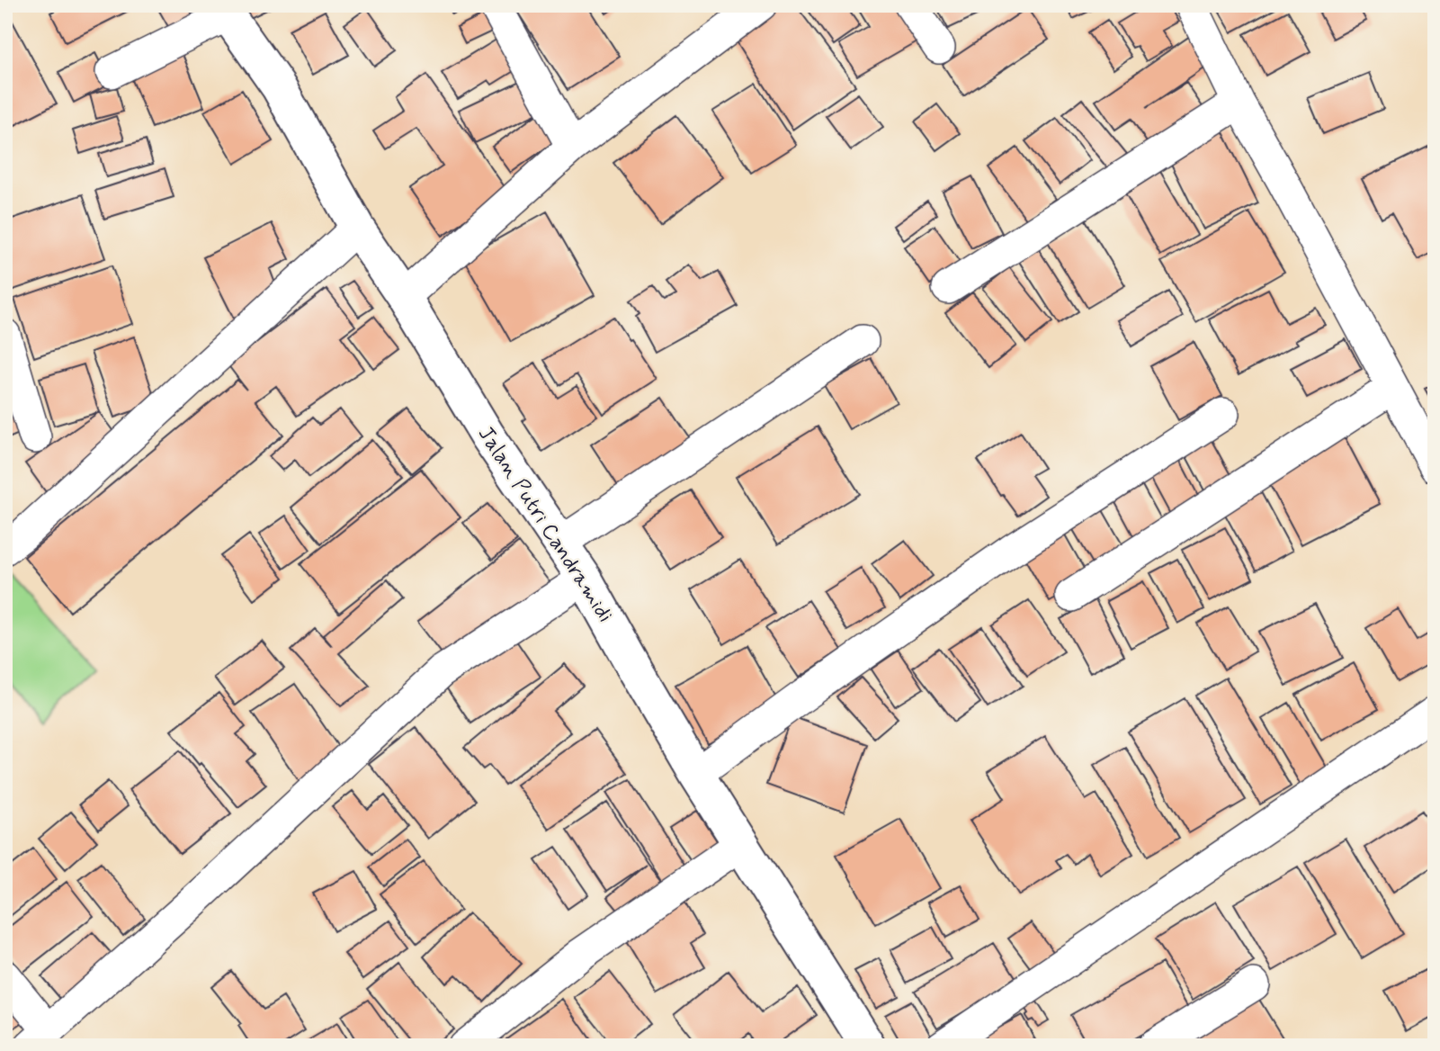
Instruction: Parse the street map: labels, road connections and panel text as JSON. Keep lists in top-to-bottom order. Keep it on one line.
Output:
{"streets":{"street":["Jalan Putri Candramidi"]}}
